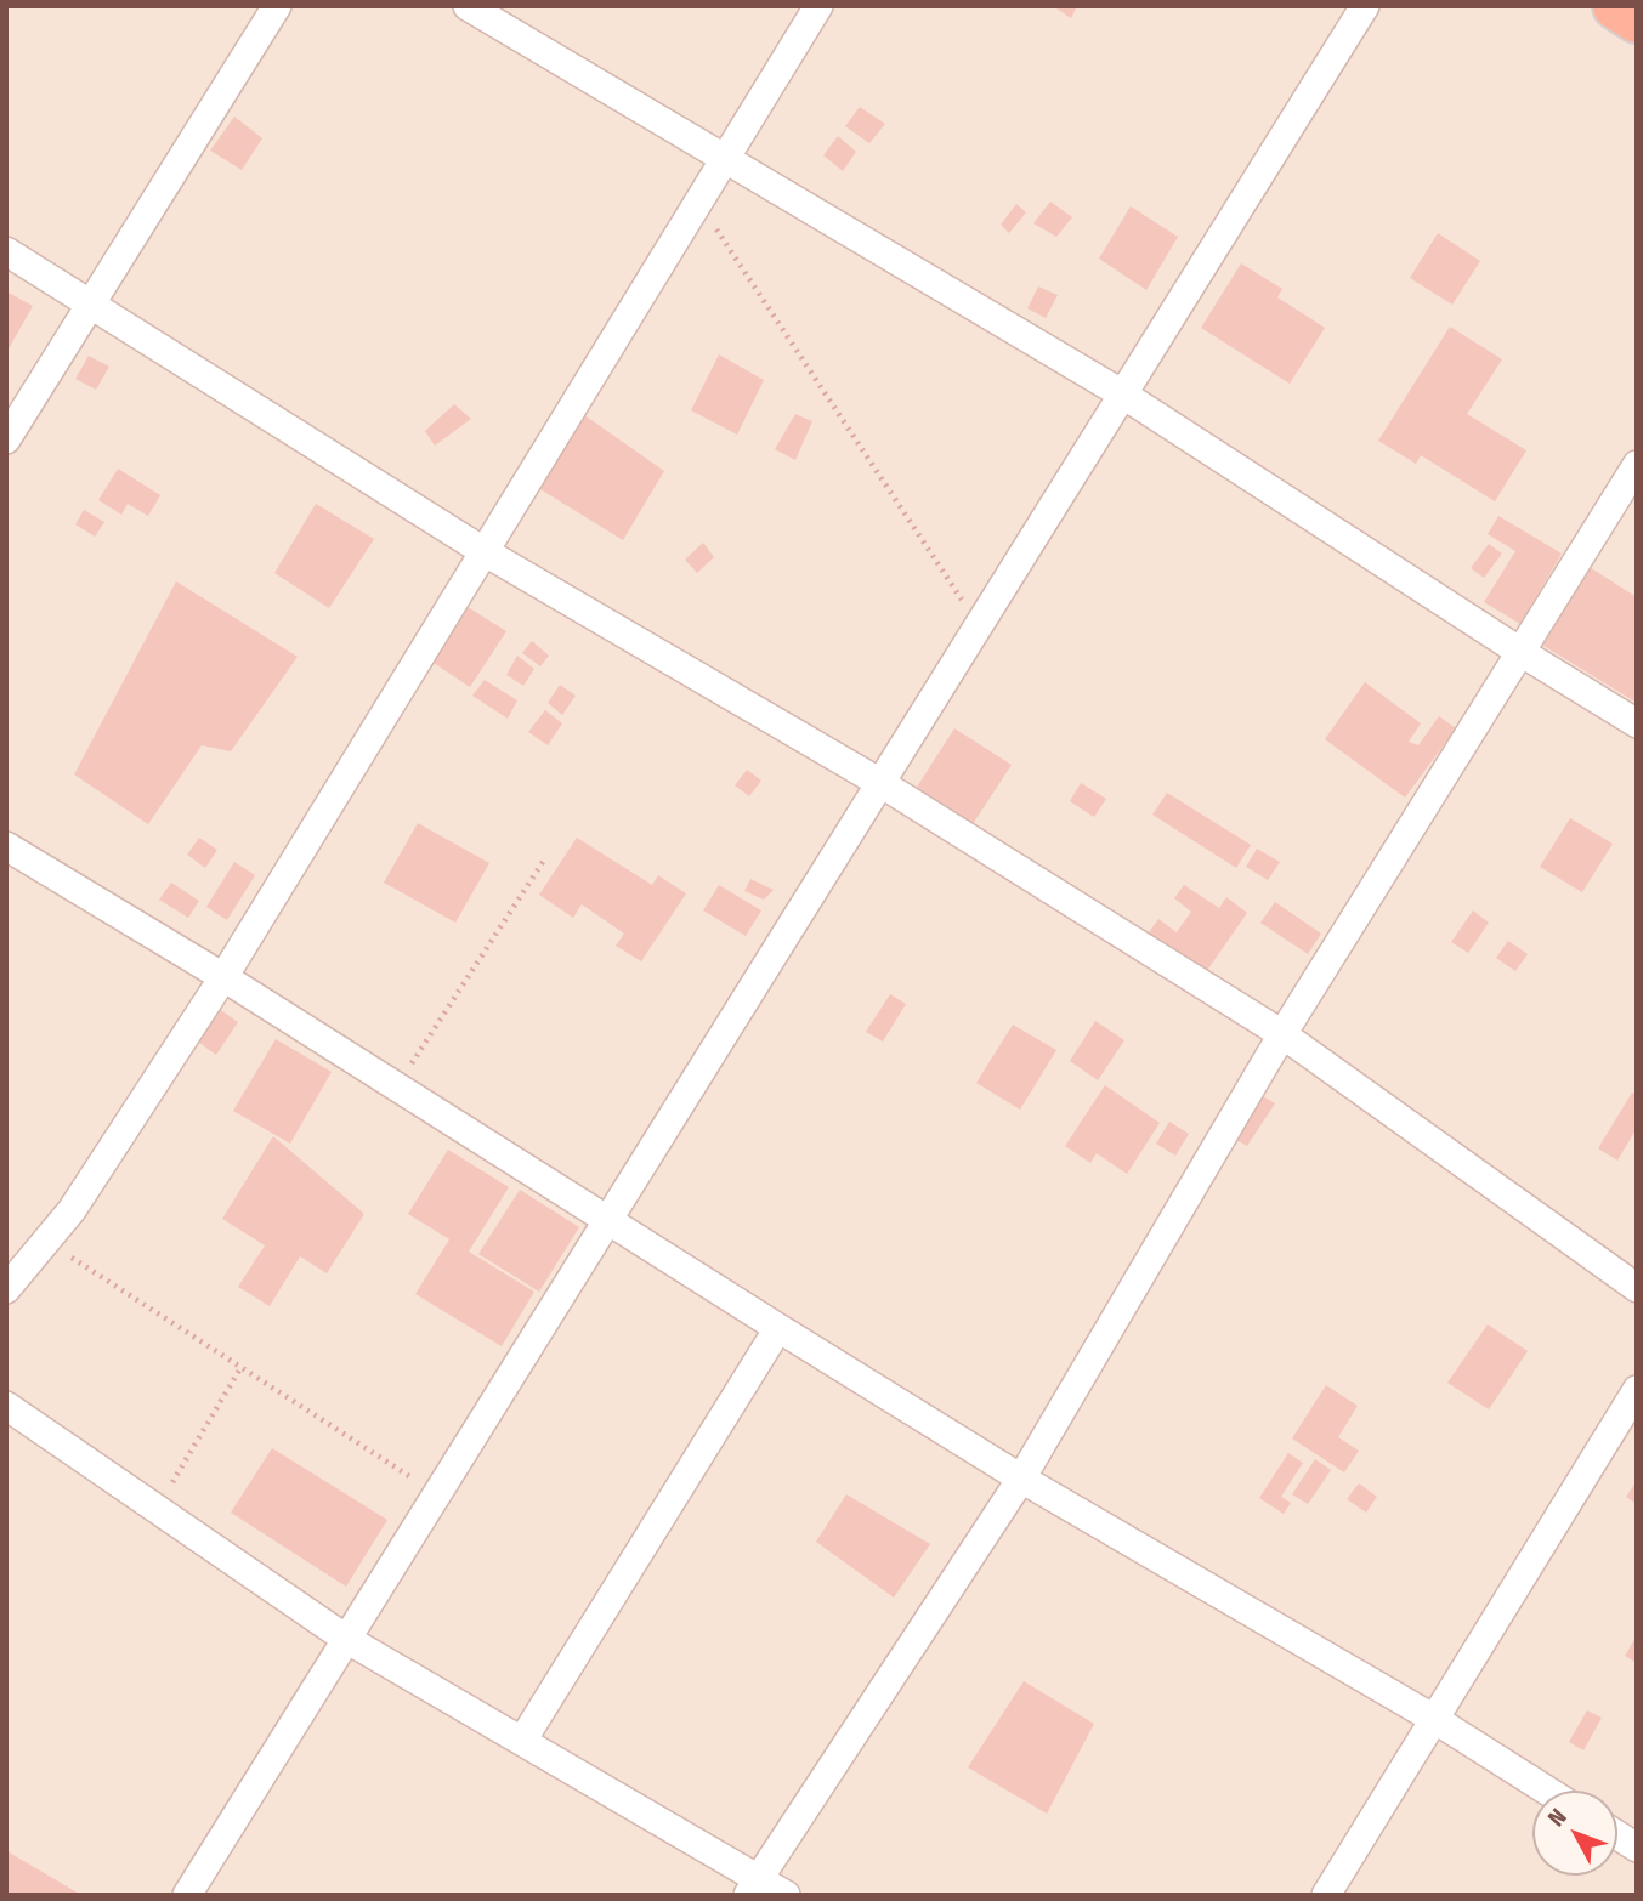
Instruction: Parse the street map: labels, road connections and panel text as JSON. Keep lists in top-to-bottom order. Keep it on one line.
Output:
{"north":"top left"}
